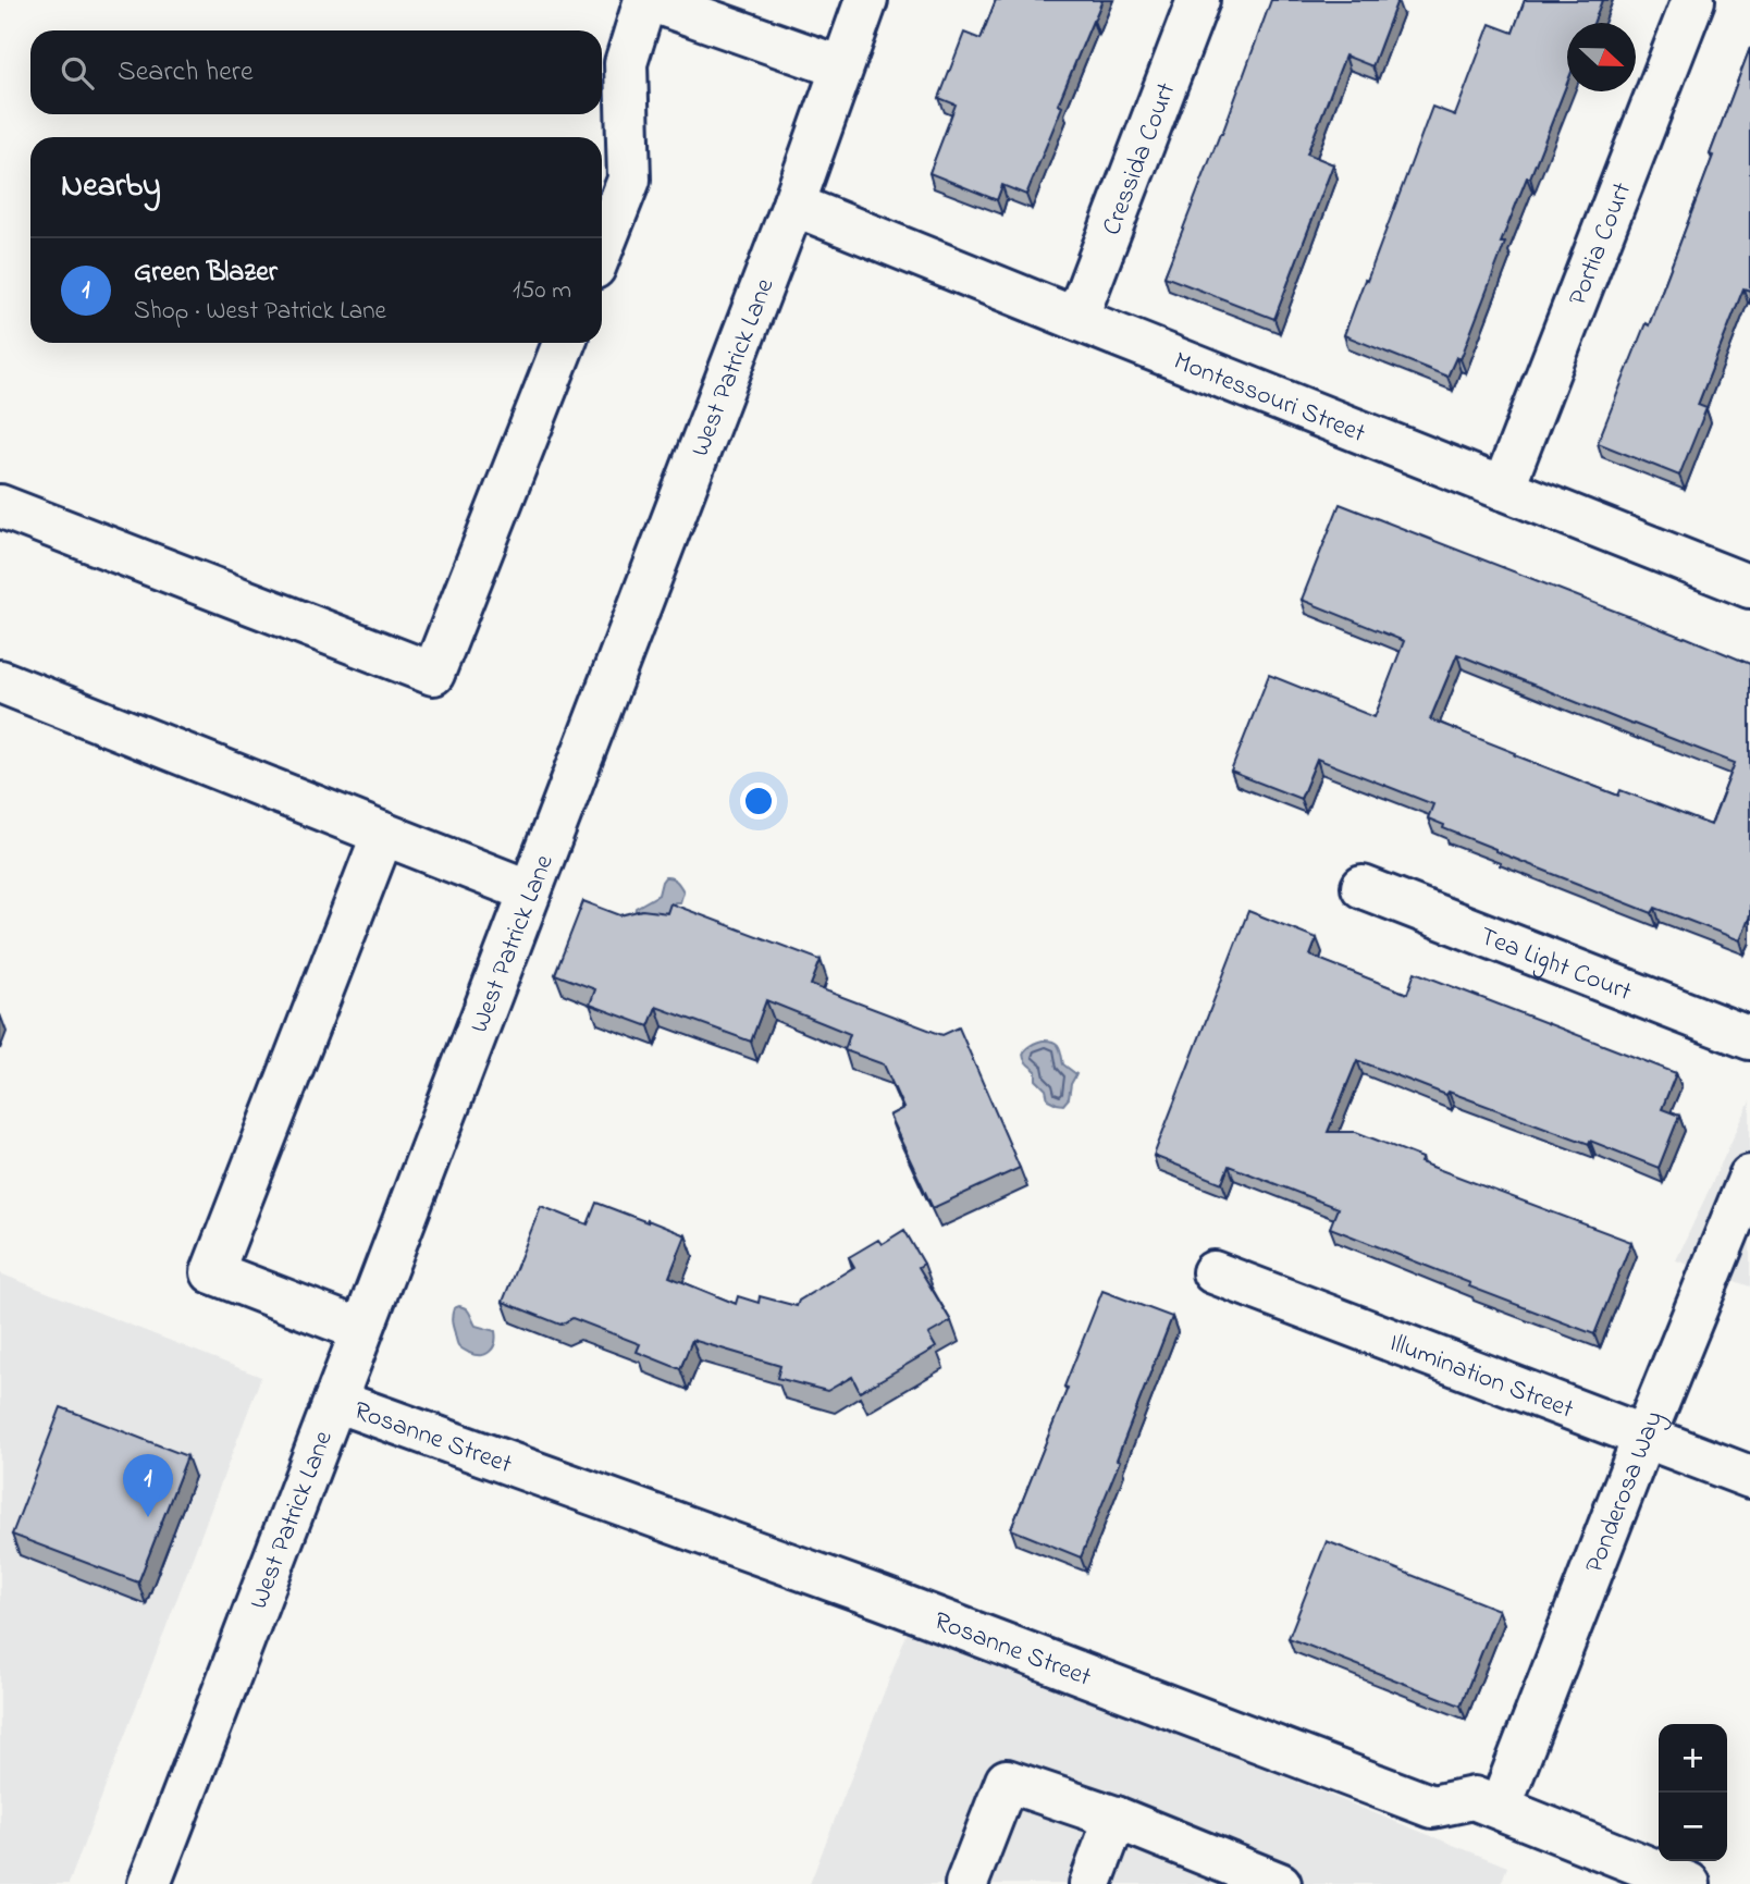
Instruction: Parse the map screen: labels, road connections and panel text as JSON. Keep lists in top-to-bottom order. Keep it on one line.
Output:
{"streets":{"street":["Cressida Court","Portia Court","West Patrick Lane","Montessouri Street","Tea Light Court","Illumination Street","Rosanne Street","Ponderosa Way"]},"crossings":[["Cressida Court","Montessouri Street"],["Portia Court","Montessouri Street"],["West Patrick Lane","Montessouri Street"],["West Patrick Lane","Rosanne Street"],["Illumination Street","Ponderosa Way"],["Rosanne Street","Ponderosa Way"]],"north":"right","page":{"search":"Search here","heading":"Nearby","list":[{"mark":"1","name":"Green Blazer","note":"Shop · West Patrick Lane","value":"150 m"}],"pins":"1","map_buttons":["+","−"]}}
